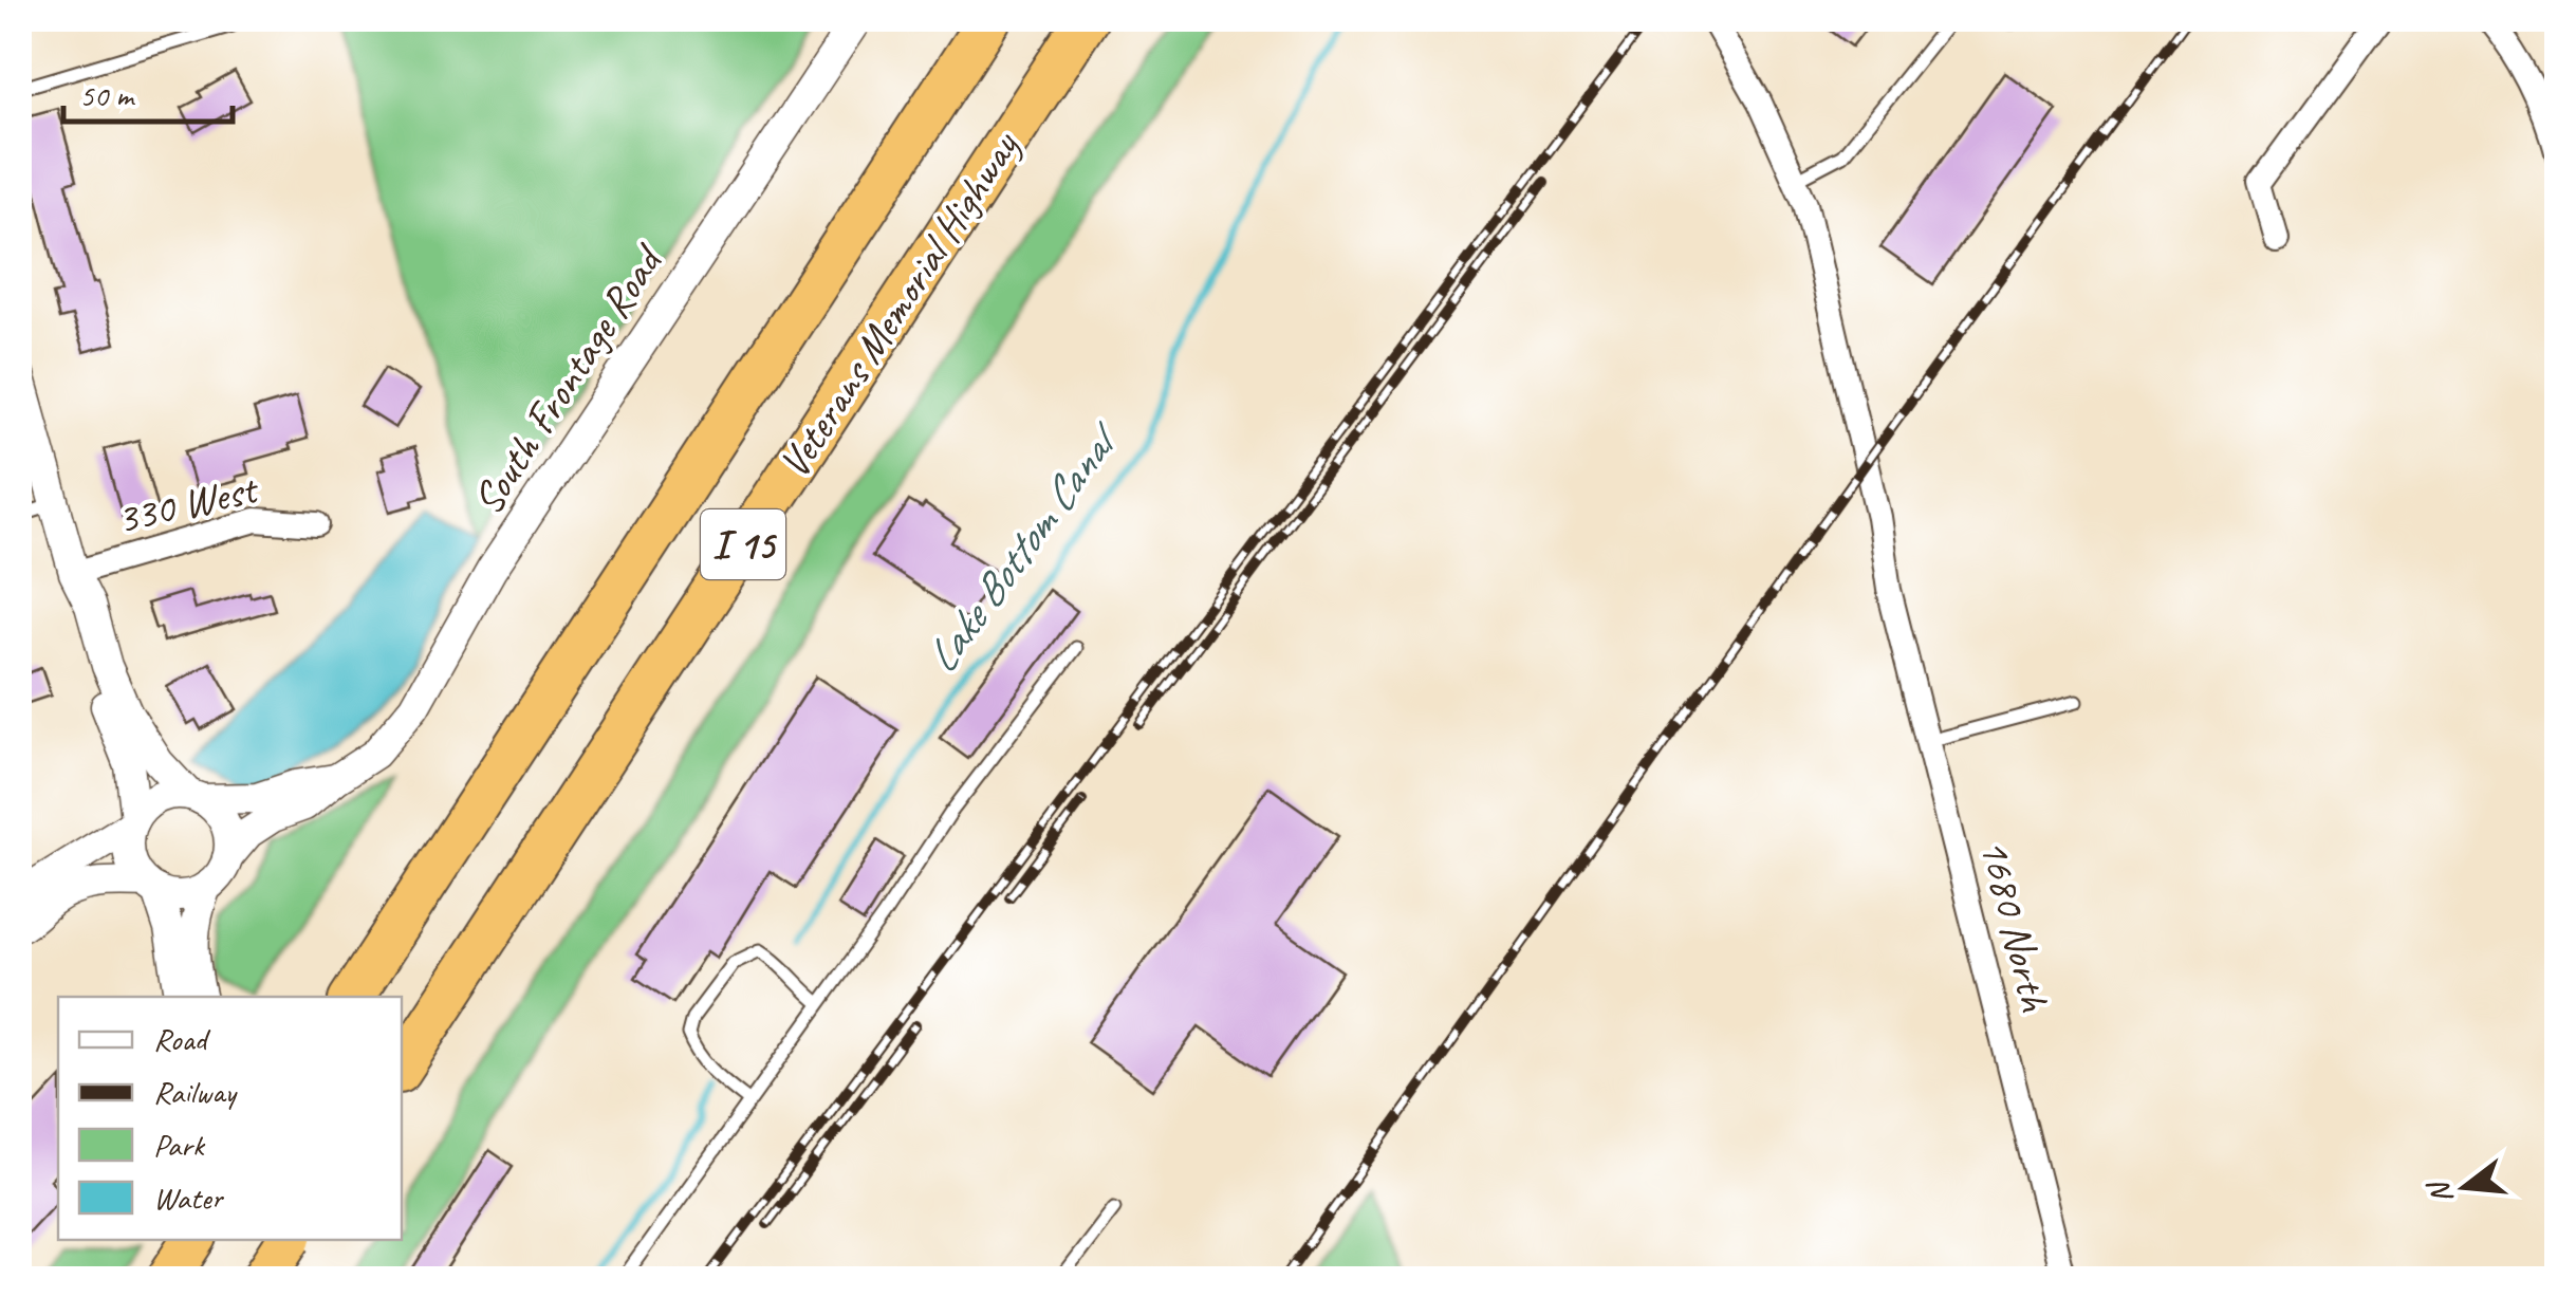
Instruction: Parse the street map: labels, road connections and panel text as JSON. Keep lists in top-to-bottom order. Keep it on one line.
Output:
{"streets":{"highway":["Veterans Memorial Highway","I 15"],"street":["South Frontage Road","330 West","1680 North"]},"water":["Lake Bottom Canal"],"legend":["Road","Railway","Park","Water"],"scale_bar":"50 m","north":"left"}
